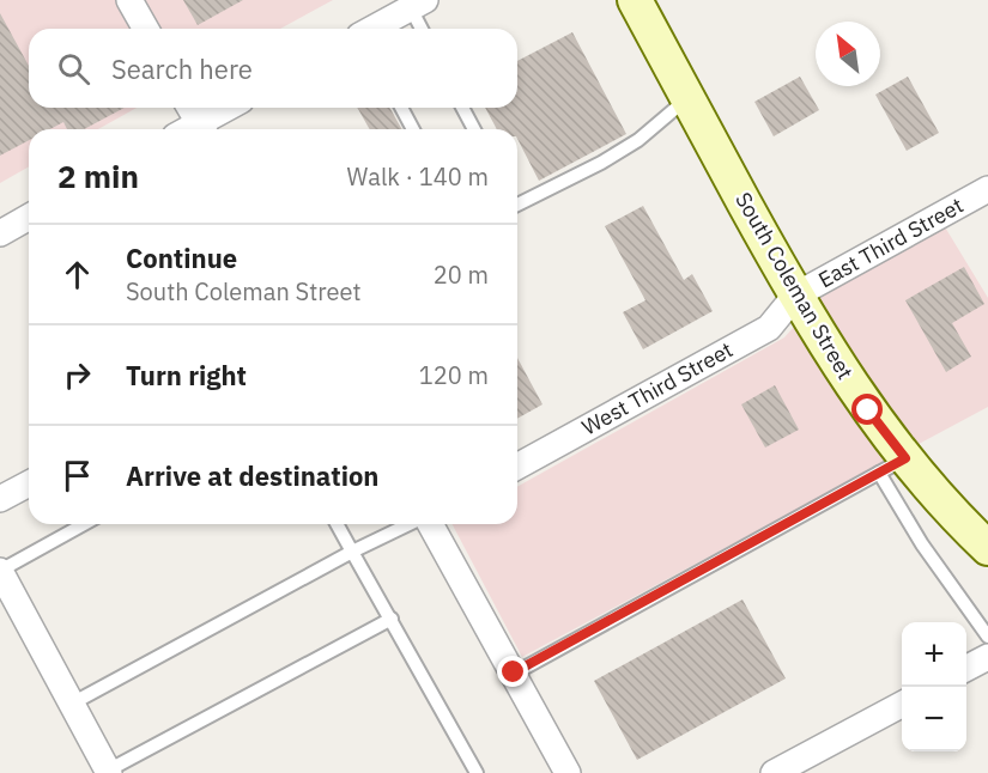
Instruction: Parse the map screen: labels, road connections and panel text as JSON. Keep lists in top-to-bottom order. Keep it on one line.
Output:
{"streets":{"street":["East Third Street","South Coleman Street","West Third Street"]},"crossings":[["East Third Street","South Coleman Street"],["East Third Street","West Third Street"],["South Coleman Street","West Third Street"]],"north":"top left","page":{"search":"Search here","heading":["2 min","Walk · 140 m"],"list":[["Continue","South Coleman Street","20 m"],["Turn right","120 m"],"Arrive at destination"],"map_buttons":["+","−"]}}
